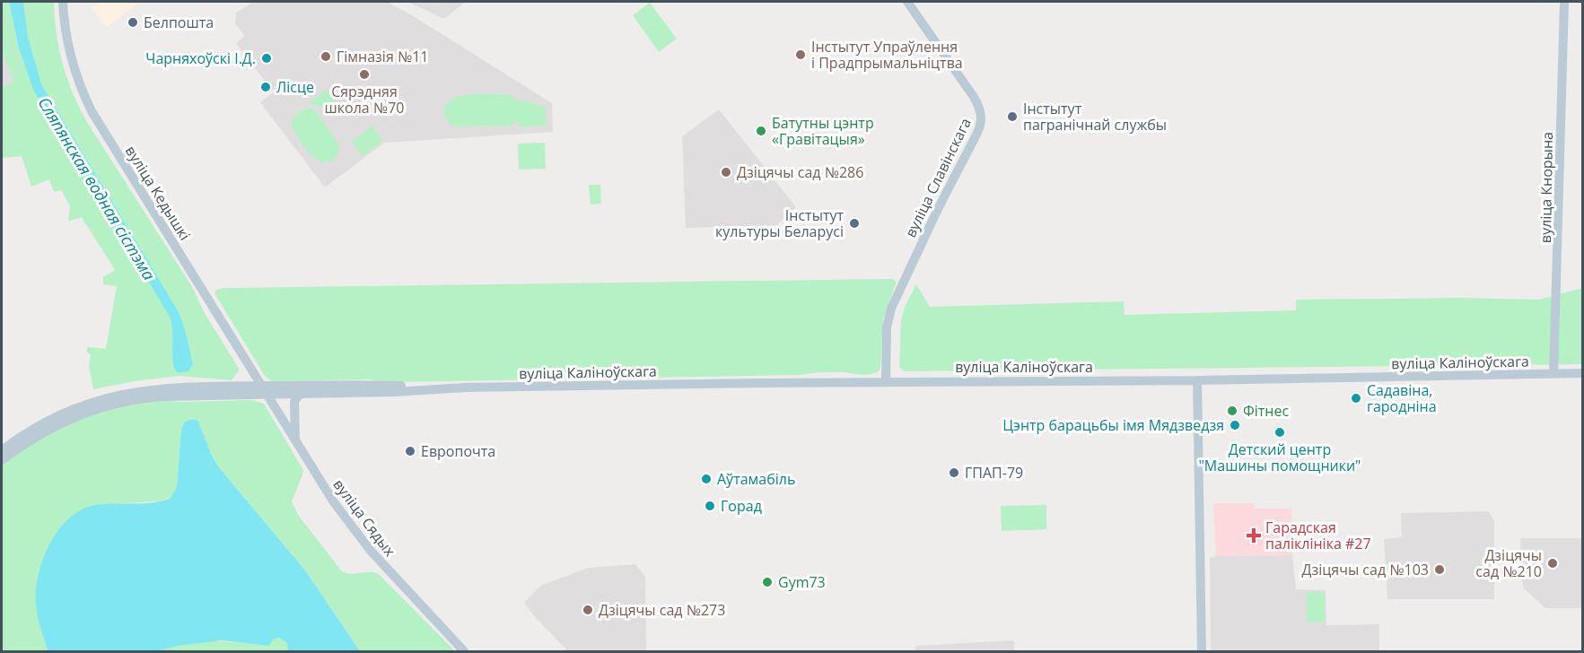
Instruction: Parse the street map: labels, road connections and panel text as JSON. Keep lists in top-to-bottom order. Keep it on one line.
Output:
{"streets":{"main road":["вуліца Славінскага","вуліца Кнорына","вуліца Кедышкі","вуліца Каліноўскага","вуліца Сядых"]},"crossings":[["вуліца Славінскага","вуліца Каліноўскага"],["вуліца Кнорына","вуліца Каліноўскага"],["вуліца Кедышкі","вуліца Каліноўскага"],["вуліца Кедышкі","вуліца Сядых"],["вуліца Каліноўскага","вуліца Сядых"]],"water":["Сляпянская водная сістэма"],"places":{"other":["Белпошта","Інстытут Упраўлення і Прадпрымальніцтва","Гімназія №11","Чарняхоўскі І.Д.","Сярэдняя школа №70","Лісце","Інстытут пагранічнай службы","Батутны цэнтр «Гравітацыя»","Дзіцячы сад №286","Інстытут культуры Беларусі","Садавіна, гародніна","Фітнес","Цэнтр барацьбы імя Мядзведзя","Детский центр \"Машины помощники\"","Европочта","ГПАП-79","Аўтамабіль","Горад","Дзіцячы сад №210","Дзіцячы сад №103","Gym73","Дзіцячы сад №273"],"health":["Гарадская паліклініка #27"]}}
